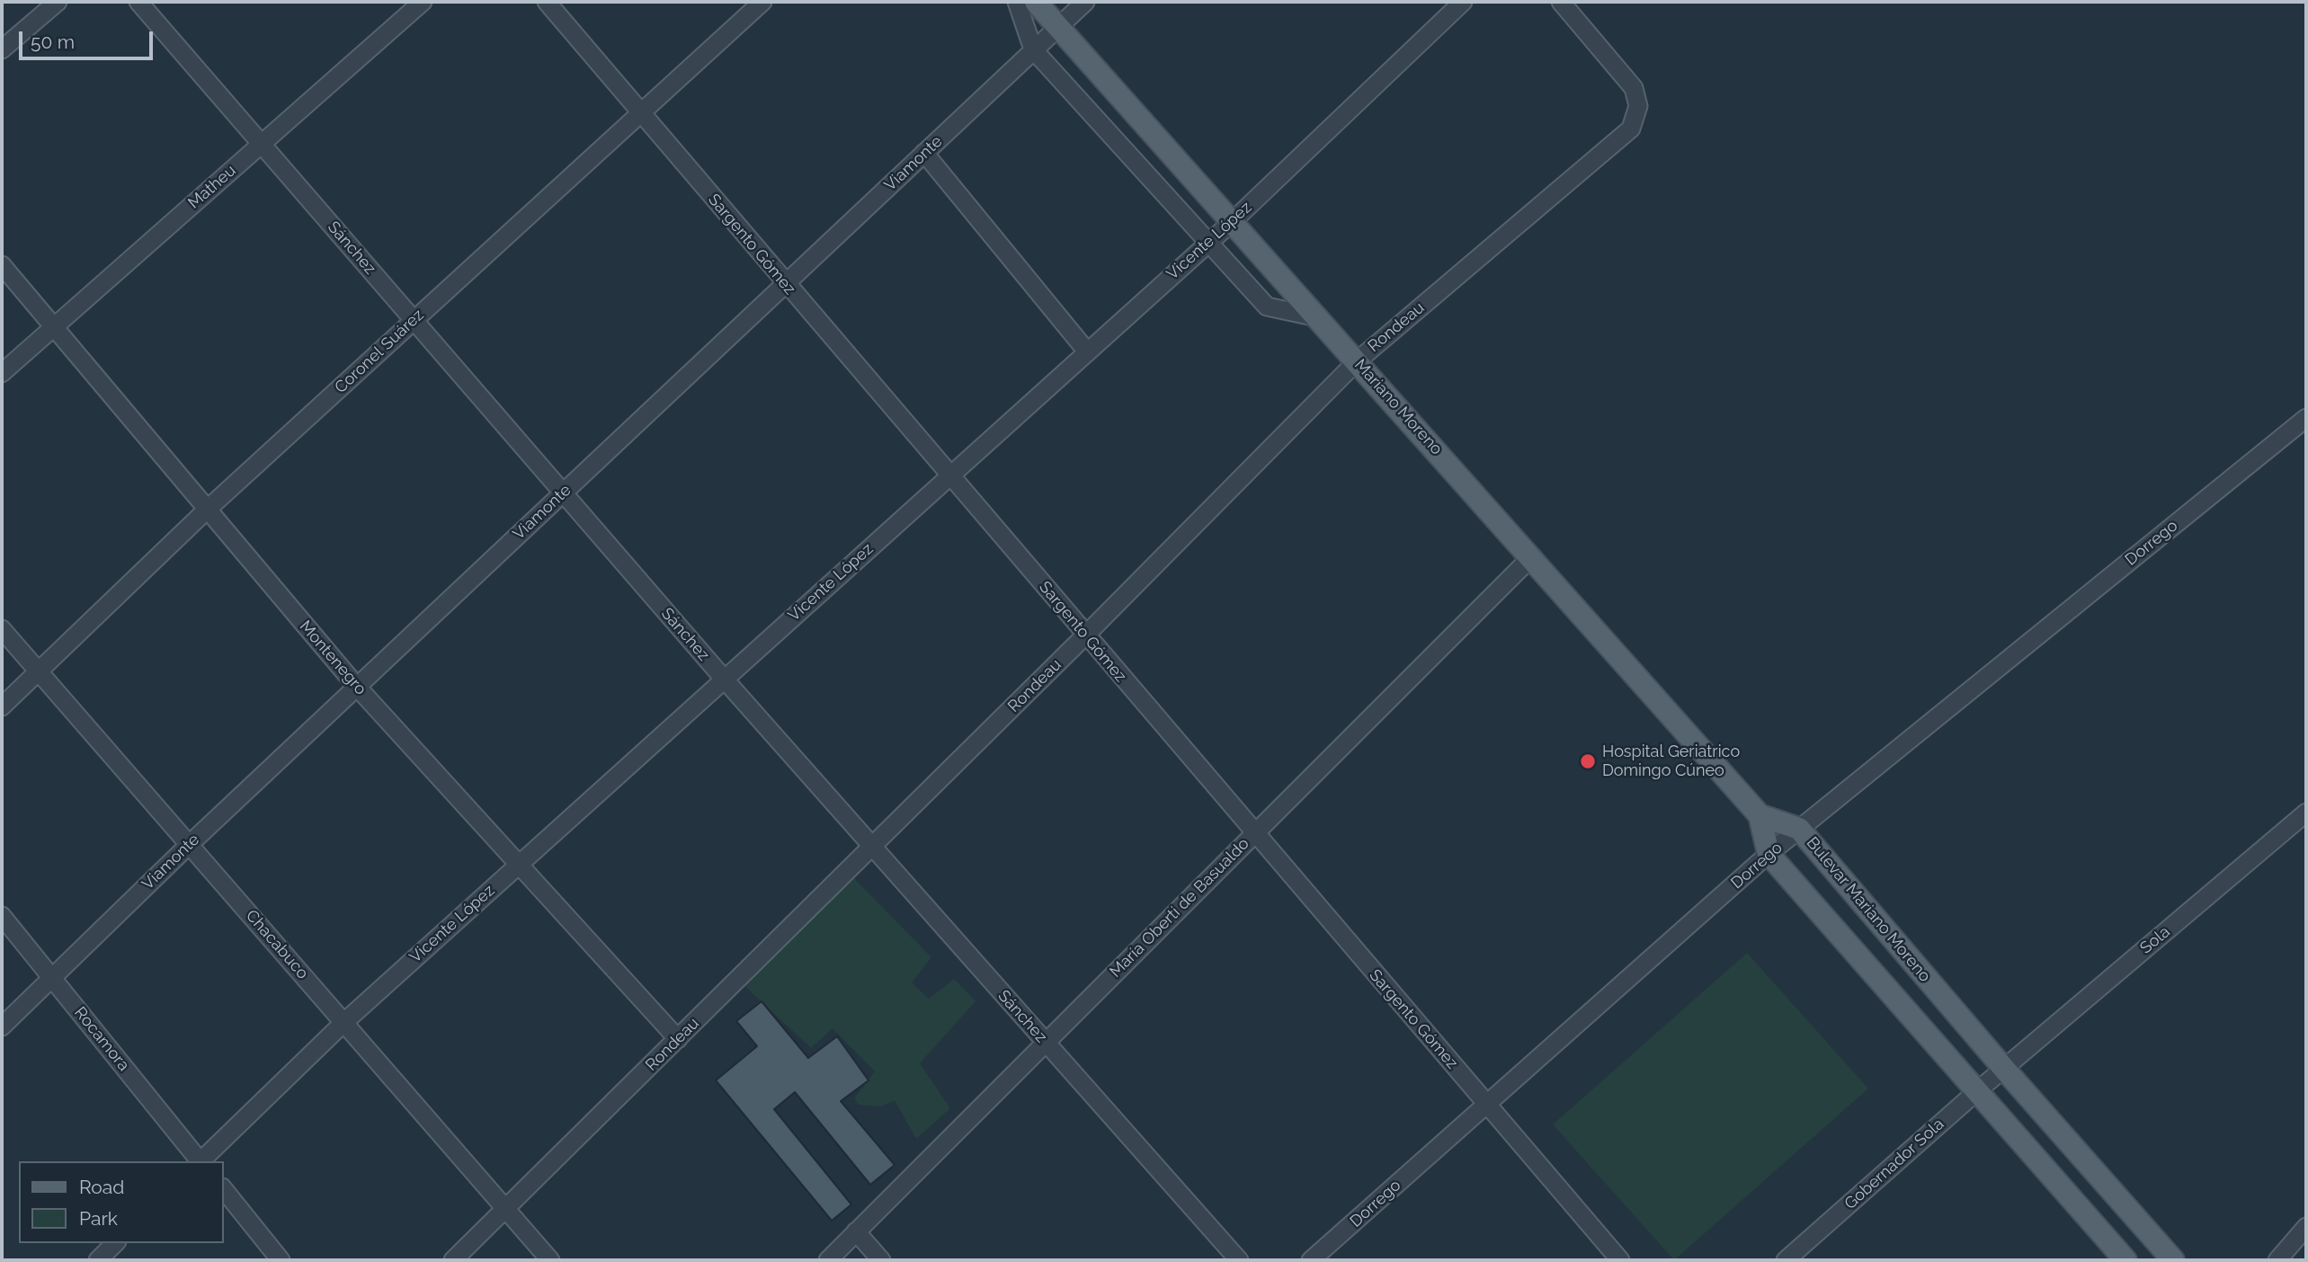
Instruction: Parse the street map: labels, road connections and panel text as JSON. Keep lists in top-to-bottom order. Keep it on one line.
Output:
{"streets":{"main road":["Mariano Moreno","Bulevar Mariano Moreno"],"street":["Viamonte","Matheu","Vicente López","Sargento Gómez","Sánchez","Rondeau","Coronel Suárez","Dorrego","Montenegro","María Oberti de Basualdo","Sola","Chacabuco","Rocamora","Gobernador Sola"]},"crossings":[["Viamonte","Sargento Gómez"],["Viamonte","Sánchez"],["Viamonte","Mariano Moreno"],["Viamonte","Montenegro"],["Viamonte","Chacabuco"],["Viamonte","Rocamora"],["Matheu","Sánchez"],["Matheu","Montenegro"],["Vicente López","Sargento Gómez"],["Vicente López","Sánchez"],["Vicente López","Mariano Moreno"],["Vicente López","Montenegro"],["Vicente López","Chacabuco"],["Sargento Gómez","Rondeau"],["Sargento Gómez","Coronel Suárez"],["Sargento Gómez","Dorrego"],["Sargento Gómez","María Oberti de Basualdo"],["Sánchez","Rondeau"],["Sánchez","Coronel Suárez"],["Sánchez","María Oberti de Basualdo"],["Rondeau","Mariano Moreno"],["Rondeau","Montenegro"],["Rondeau","Chacabuco"],["Coronel Suárez","Montenegro"],["Coronel Suárez","Chacabuco"],["Mariano Moreno","María Oberti de Basualdo"],["Mariano Moreno","Bulevar Mariano Moreno"],["Dorrego","Bulevar Mariano Moreno"],["Bulevar Mariano Moreno","Sola"],["Bulevar Mariano Moreno","Gobernador Sola"],["Sola","Gobernador Sola"]],"places":["Hospital Geriatrico Domingo Cúneo"],"legend":["Road","Park"],"scale_bar":"50 m"}
